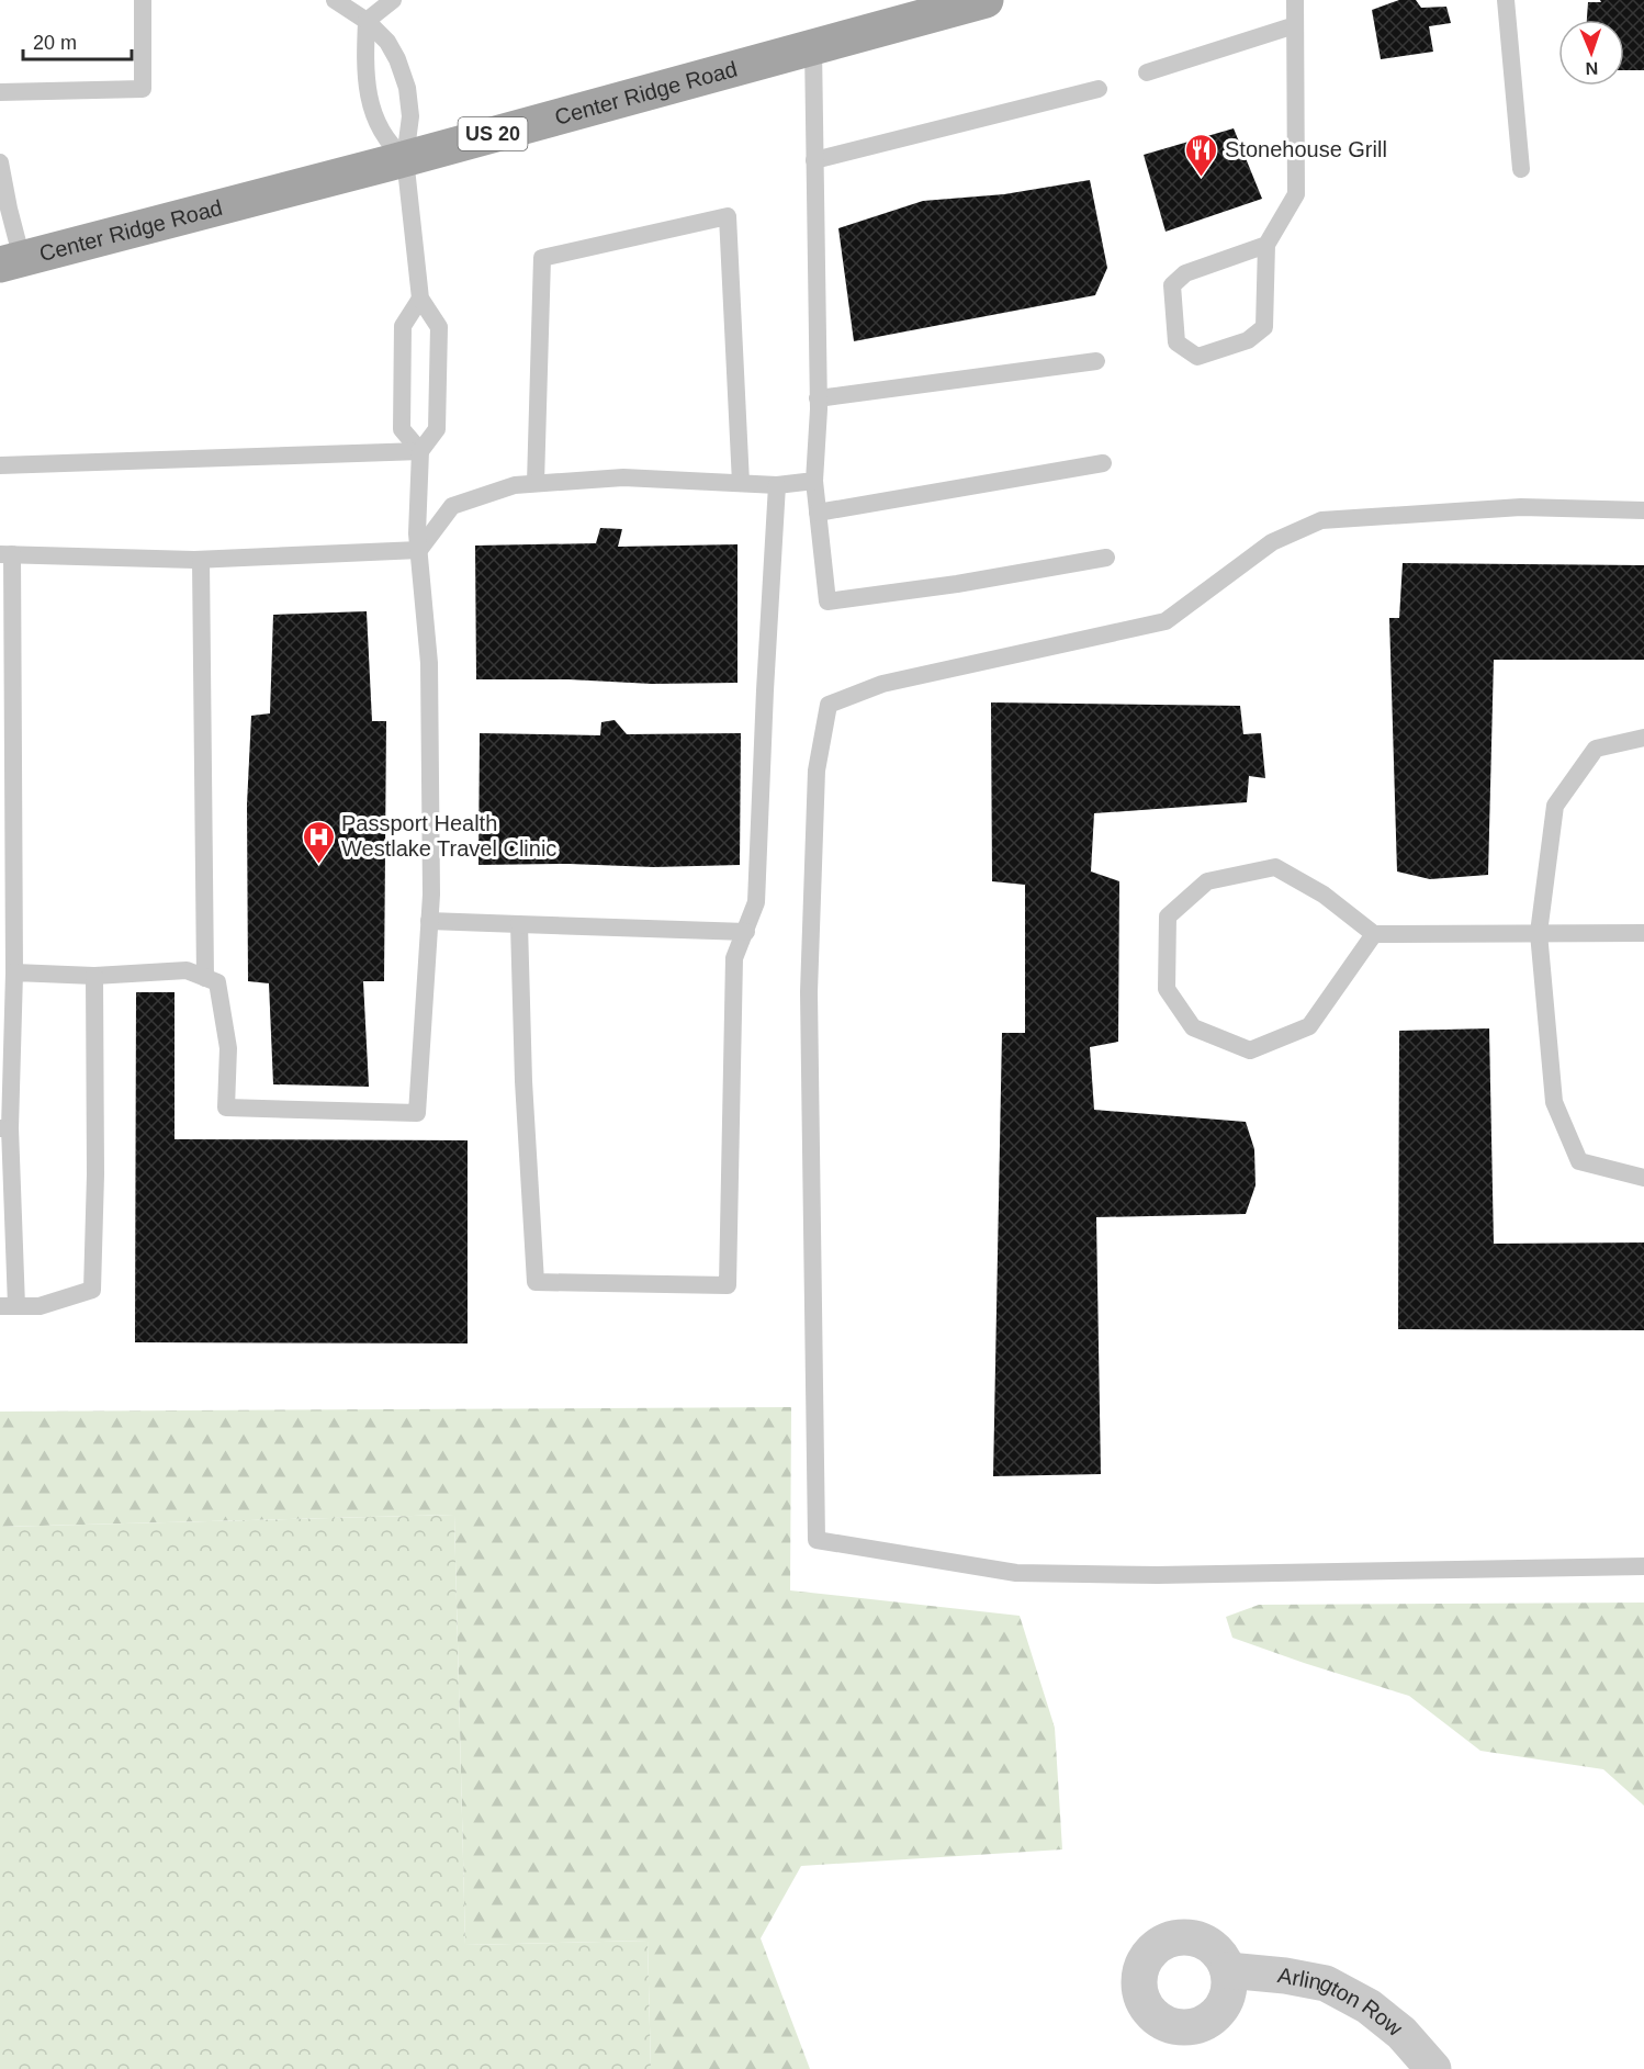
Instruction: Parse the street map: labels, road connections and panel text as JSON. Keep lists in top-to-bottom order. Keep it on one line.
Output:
{"streets":{"main road":["Center Ridge Road","US 20"],"street":["Arlington Row"]},"places":{"restaurant":["Stonehouse Grill"],"hospital":["Passport Health Westlake Travel Clinic"]},"scale_bar":"20 m","north":"bottom"}
